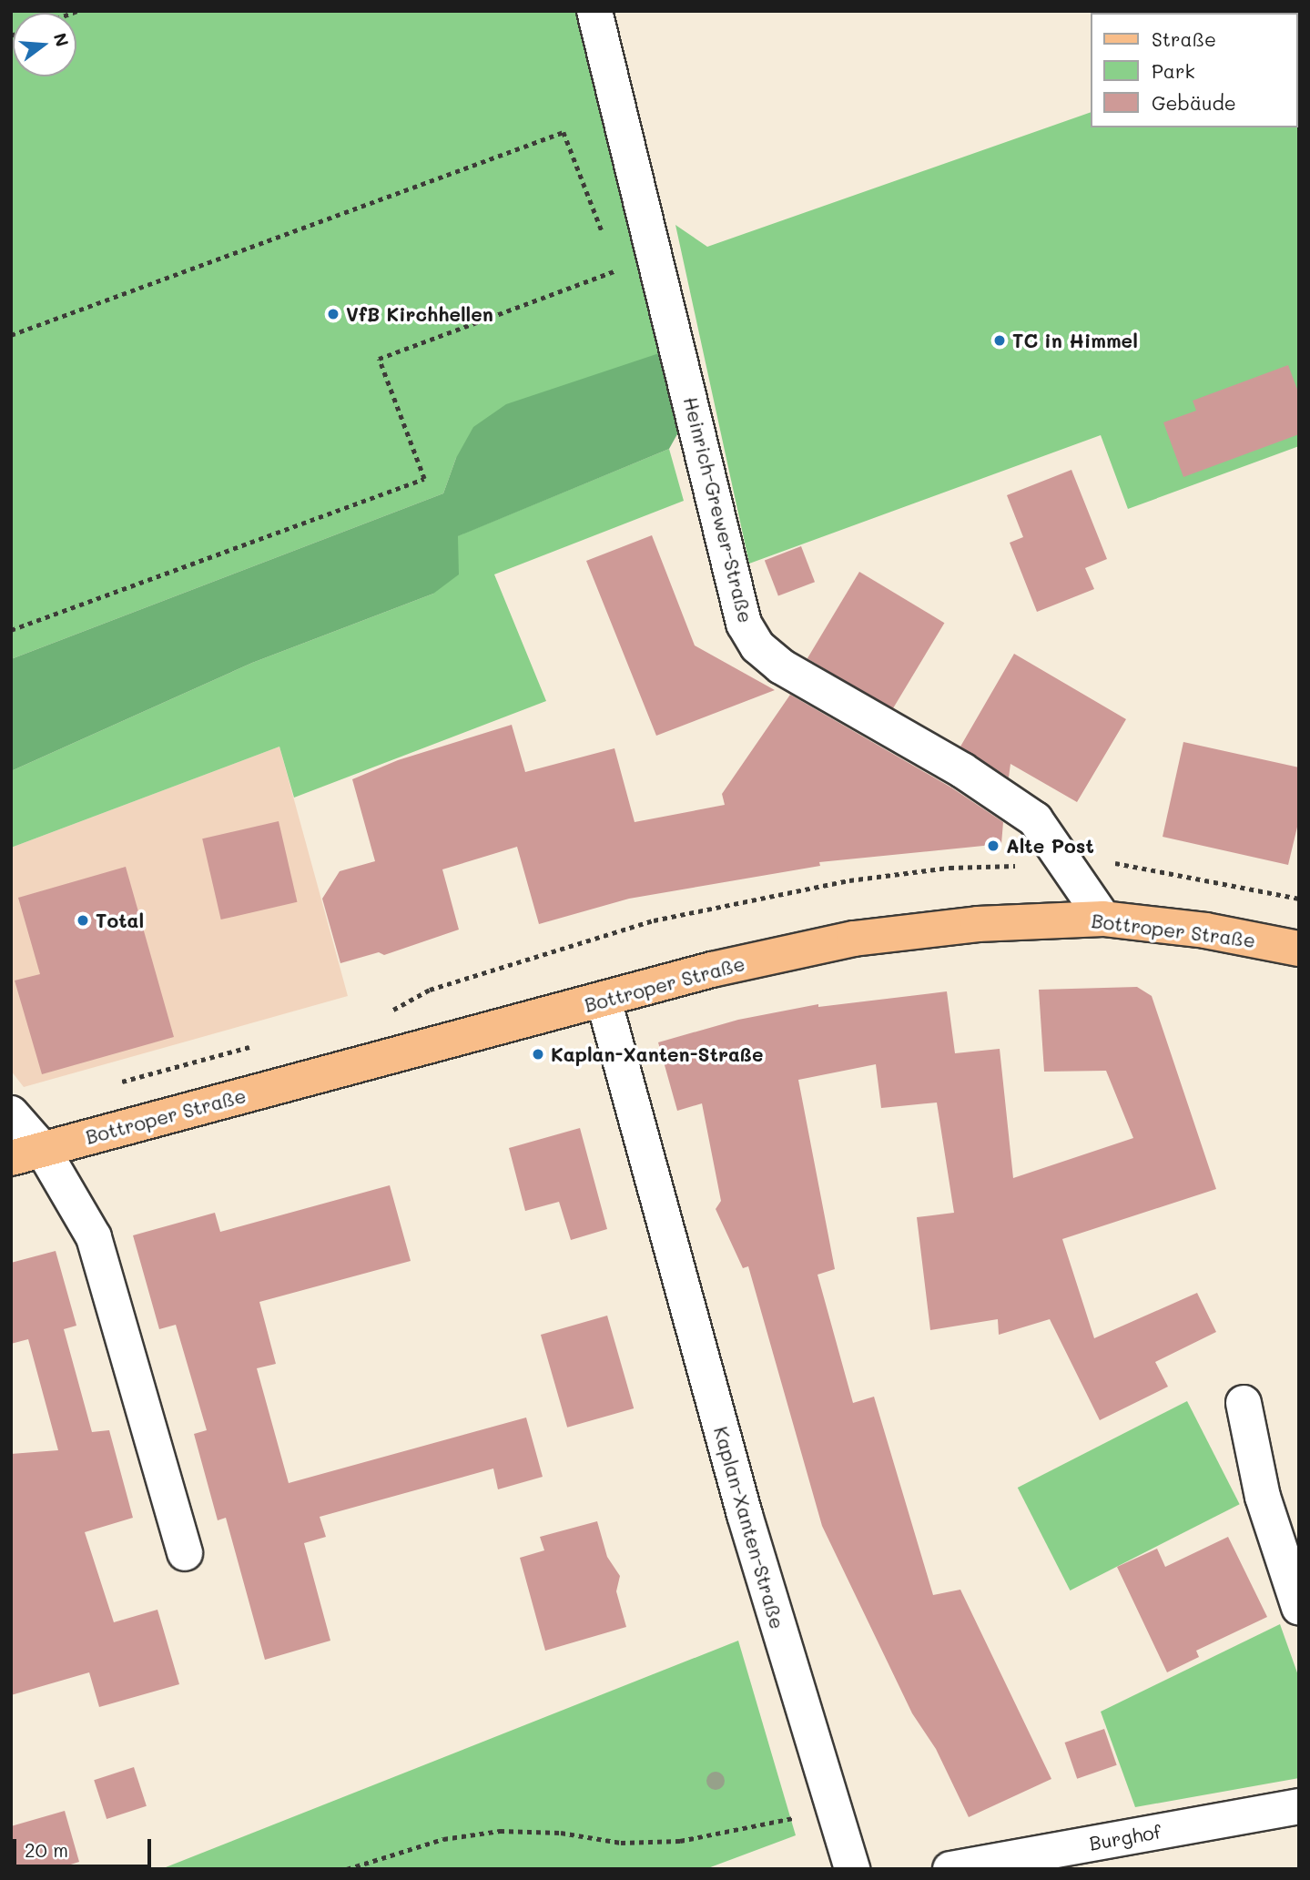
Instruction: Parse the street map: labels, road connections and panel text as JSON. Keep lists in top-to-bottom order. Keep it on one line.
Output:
{"streets":{"main road":["Bottroper Straße"],"street":["Heinrich-Grewer-Straße","Kaplan-Xanten-Straße","Burghof"]},"crossings":[["Heinrich-Grewer-Straße","Bottroper Straße"],["Bottroper Straße","Kaplan-Xanten-Straße"]],"places":["VfB Kirchhellen","TC in Himmel","Alte Post","Total","Kaplan-Xanten-Straße"],"legend":["Straße","Park","Gebäude"],"scale_bar":"20 m","north":"right"}
